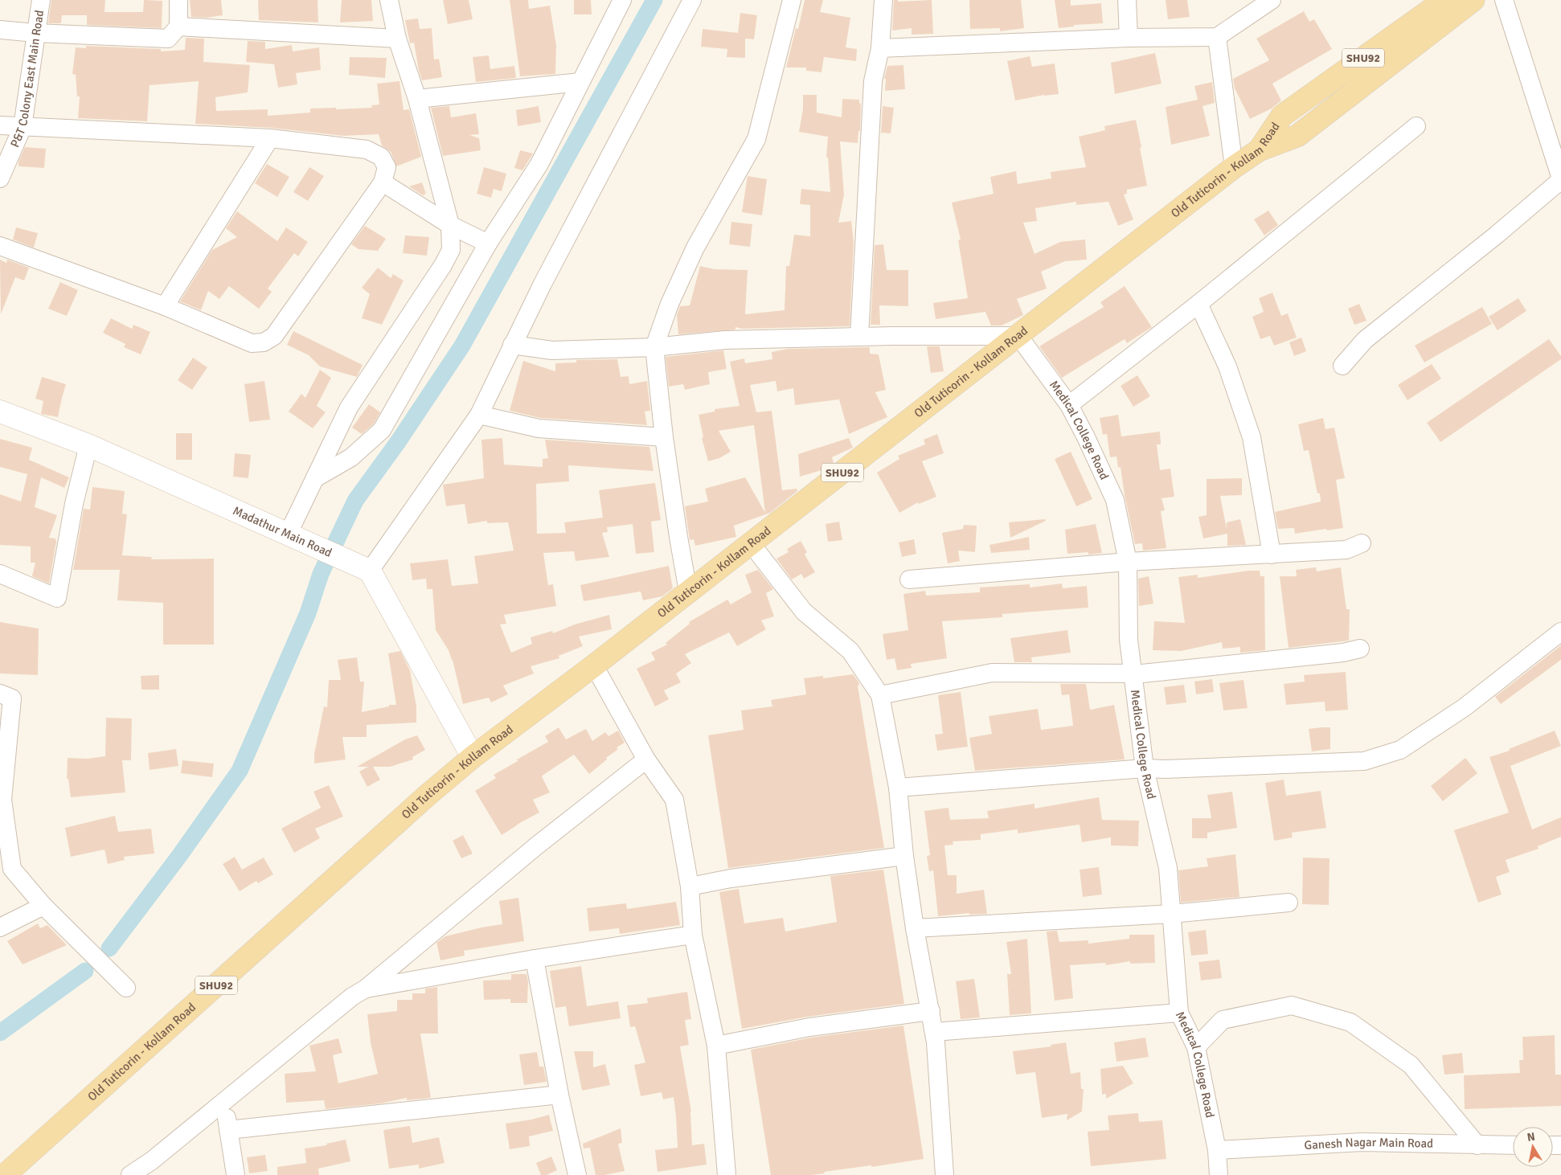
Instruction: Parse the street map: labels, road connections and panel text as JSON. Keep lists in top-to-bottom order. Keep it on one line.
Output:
{"streets":{"main road":["SHU92","Old Tuticorin - Kollam Road"],"street":["P&T Colony East Main Road","Medical College Road","Madathur Main Road","Ganesh Nagar Main Road"]},"crossings":[["Old Tuticorin - Kollam Road","Medical College Road"],["Medical College Road","Ganesh Nagar Main Road"]],"north":"top"}
